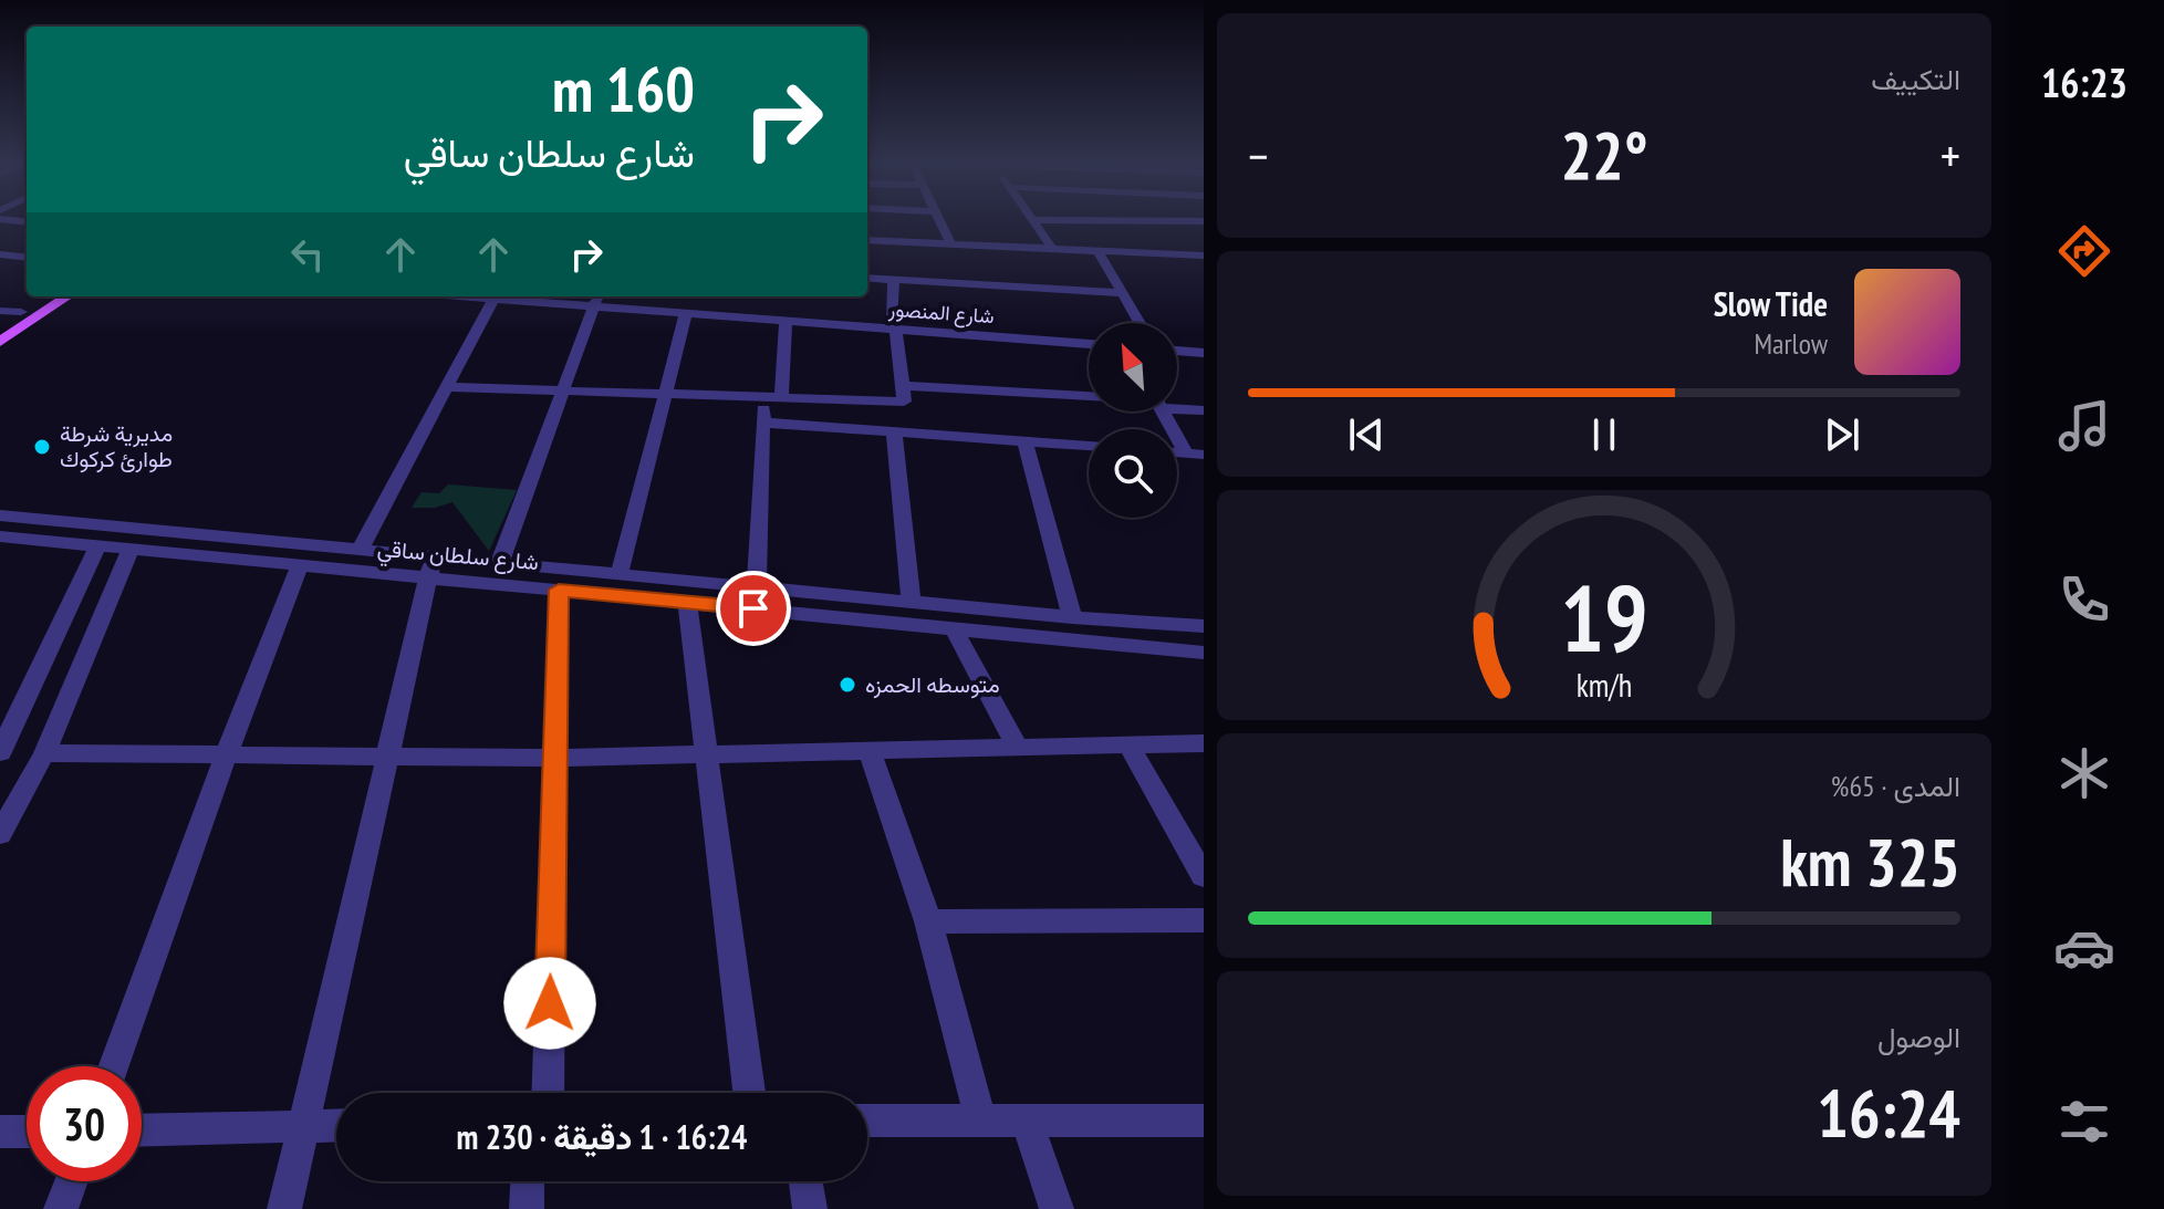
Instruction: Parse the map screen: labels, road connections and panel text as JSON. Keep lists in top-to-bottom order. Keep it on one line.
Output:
{"streets":{"street":["شارع المنصور","شارع سلطان ساقي"]},"places":["مديرية شرطة طوارئ كركوك","متوسطه الحمزه"],"north":"top left","page":{"tabs":"16:23","tile":["التكييف",["المدى · 65%","325 km"],["الوصول","16:24"]],"turn":["160 m","شارع سلطان ساقي"],"heat":["−","22°","+"],"song":["Slow Tide","Marlow"],"limit":"30","trip":"16:24 · 1 دقيقة · 230 m","gauge":["19","km/h"]}}
